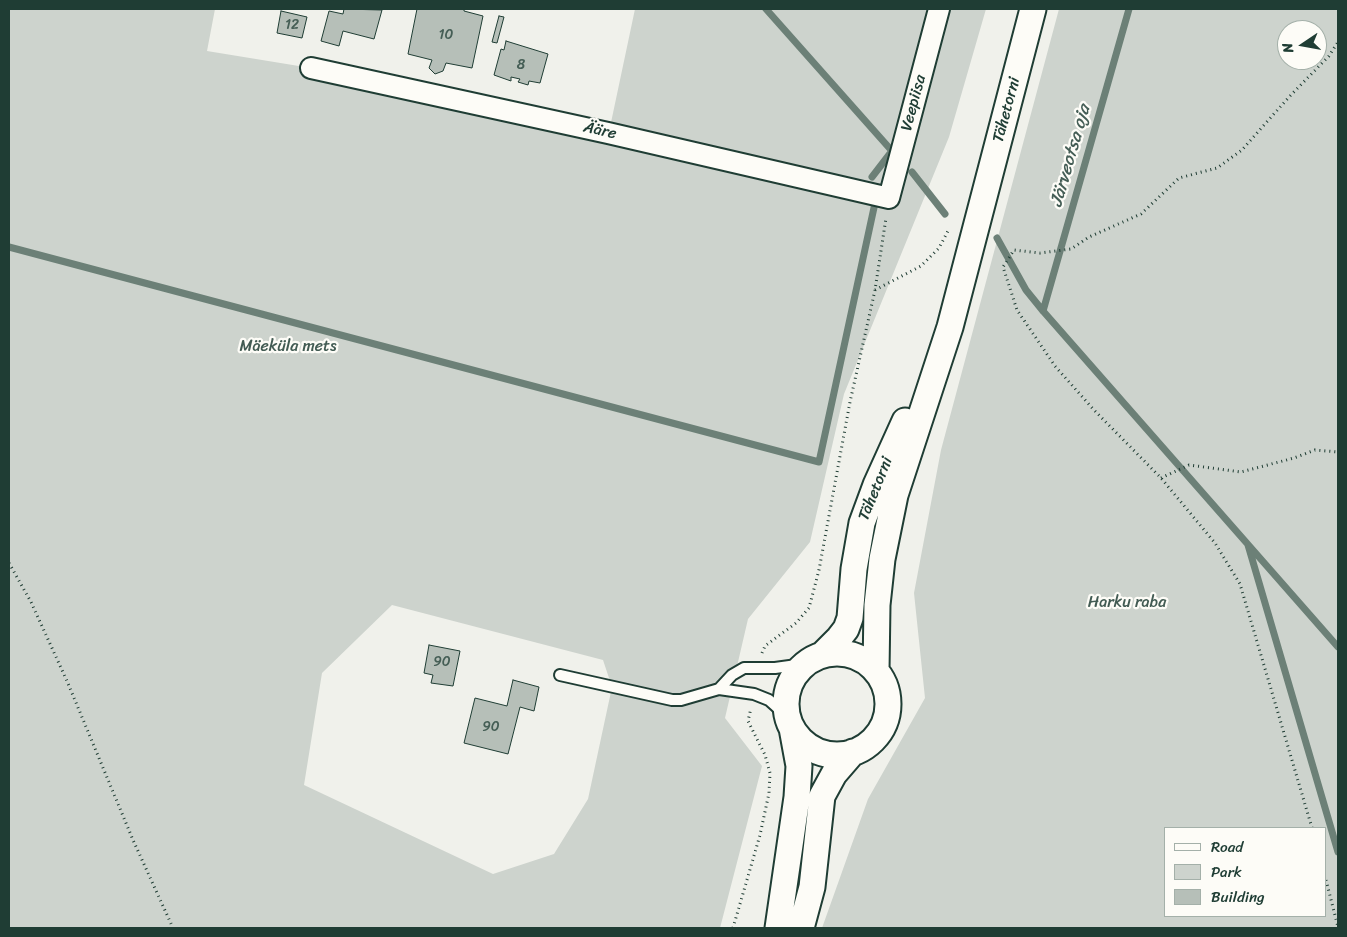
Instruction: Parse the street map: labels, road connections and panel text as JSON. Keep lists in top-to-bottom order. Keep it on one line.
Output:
{"streets":{"street":["Veepiisa","Tähetorni","Ääre"]},"crossings":[["Veepiisa","Ääre"]],"water":["Järveotsa oja"],"parks":["Mäeküla mets","Harku raba"],"house_numbers":["12","10","8","90","90"],"legend":["Road","Park","Building"],"north":"left"}
